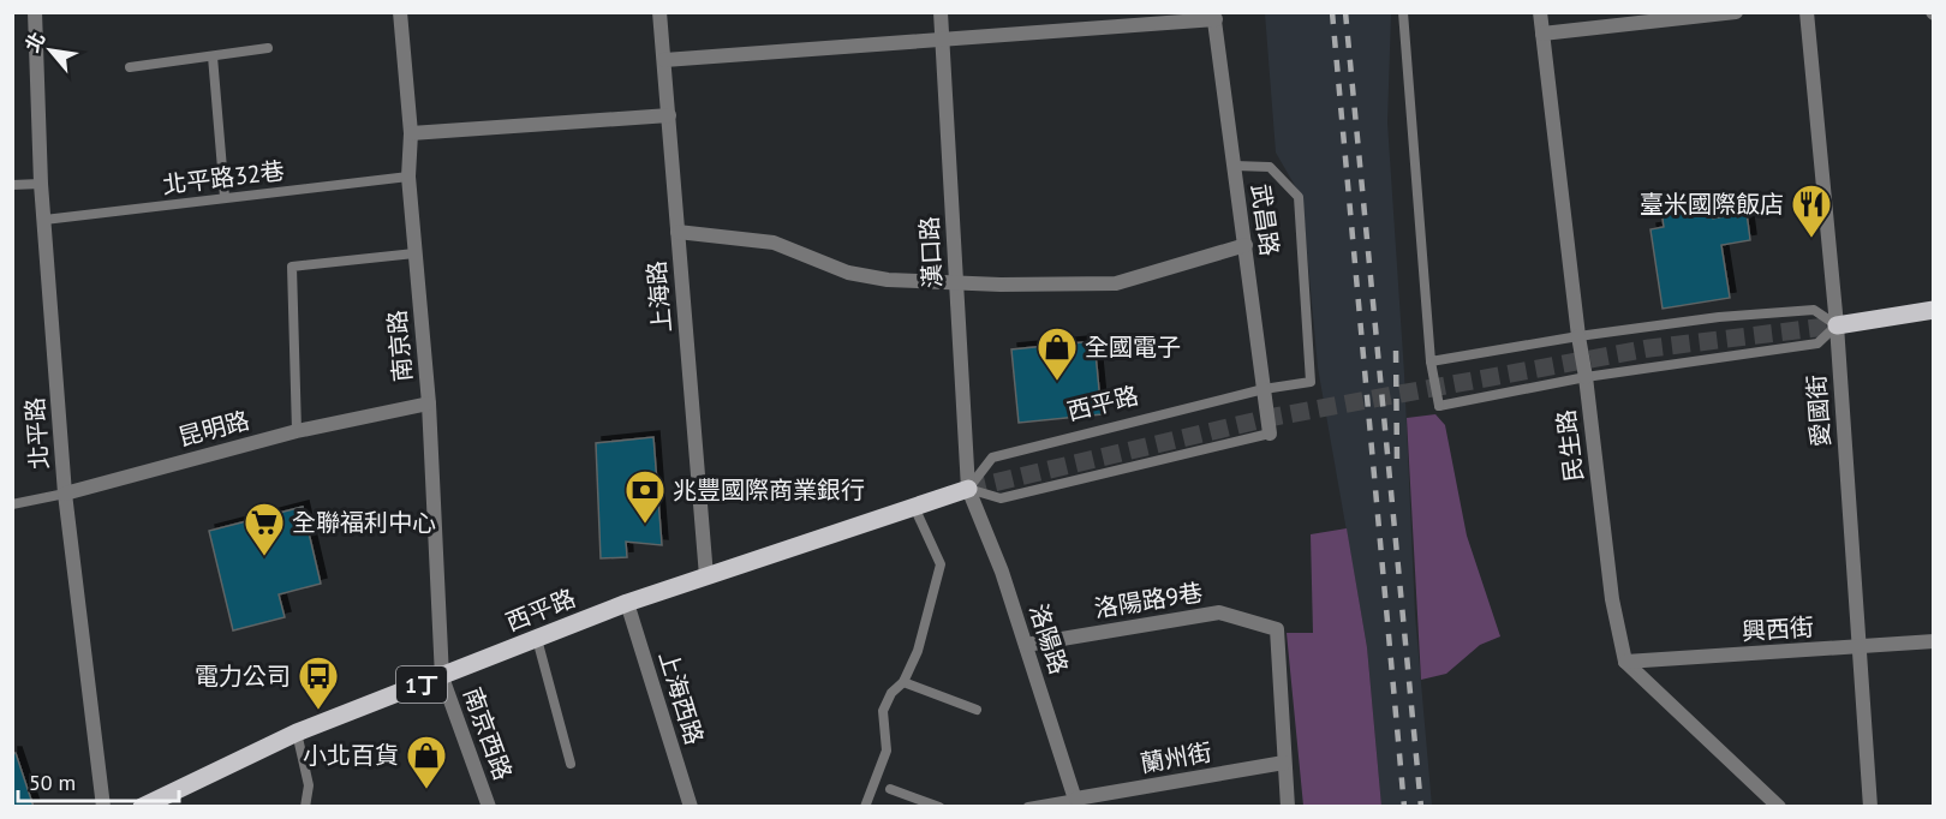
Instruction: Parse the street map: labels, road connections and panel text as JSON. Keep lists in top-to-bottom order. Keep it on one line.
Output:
{"streets":{"main road":["西平路","1丁"],"street":["武昌路","漢口路","上海路","南京路","愛國街","昆明路","北平路","民生路","洛陽路9巷","興西街","洛陽路","上海西路","南京西路","蘭州街"],"lane":["北平路32巷"]},"crossings":[["北平路32巷","南京路"],["北平路32巷","北平路"],["武昌路","西平路"],["漢口路","西平路"],["漢口路","洛陽路"],["上海路","西平路"],["南京路","西平路"],["南京路","昆明路"],["南京路","南京西路"],["西平路","洛陽路"],["西平路","上海西路"],["西平路","南京西路"],["愛國街","興西街"],["昆明路","北平路"],["民生路","興西街"],["洛陽路9巷","洛陽路"],["洛陽路9巷","蘭州街"],["洛陽路","蘭州街"]],"places":{"restaurant":["臺米國際飯店"],"shop":["全國電子","小北百貨"],"bank":["兆豐國際商業銀行"],"supermarket":["全聯福利中心"],"bus stop":["電力公司"]},"scale_bar":"50 m","north":"top left"}
